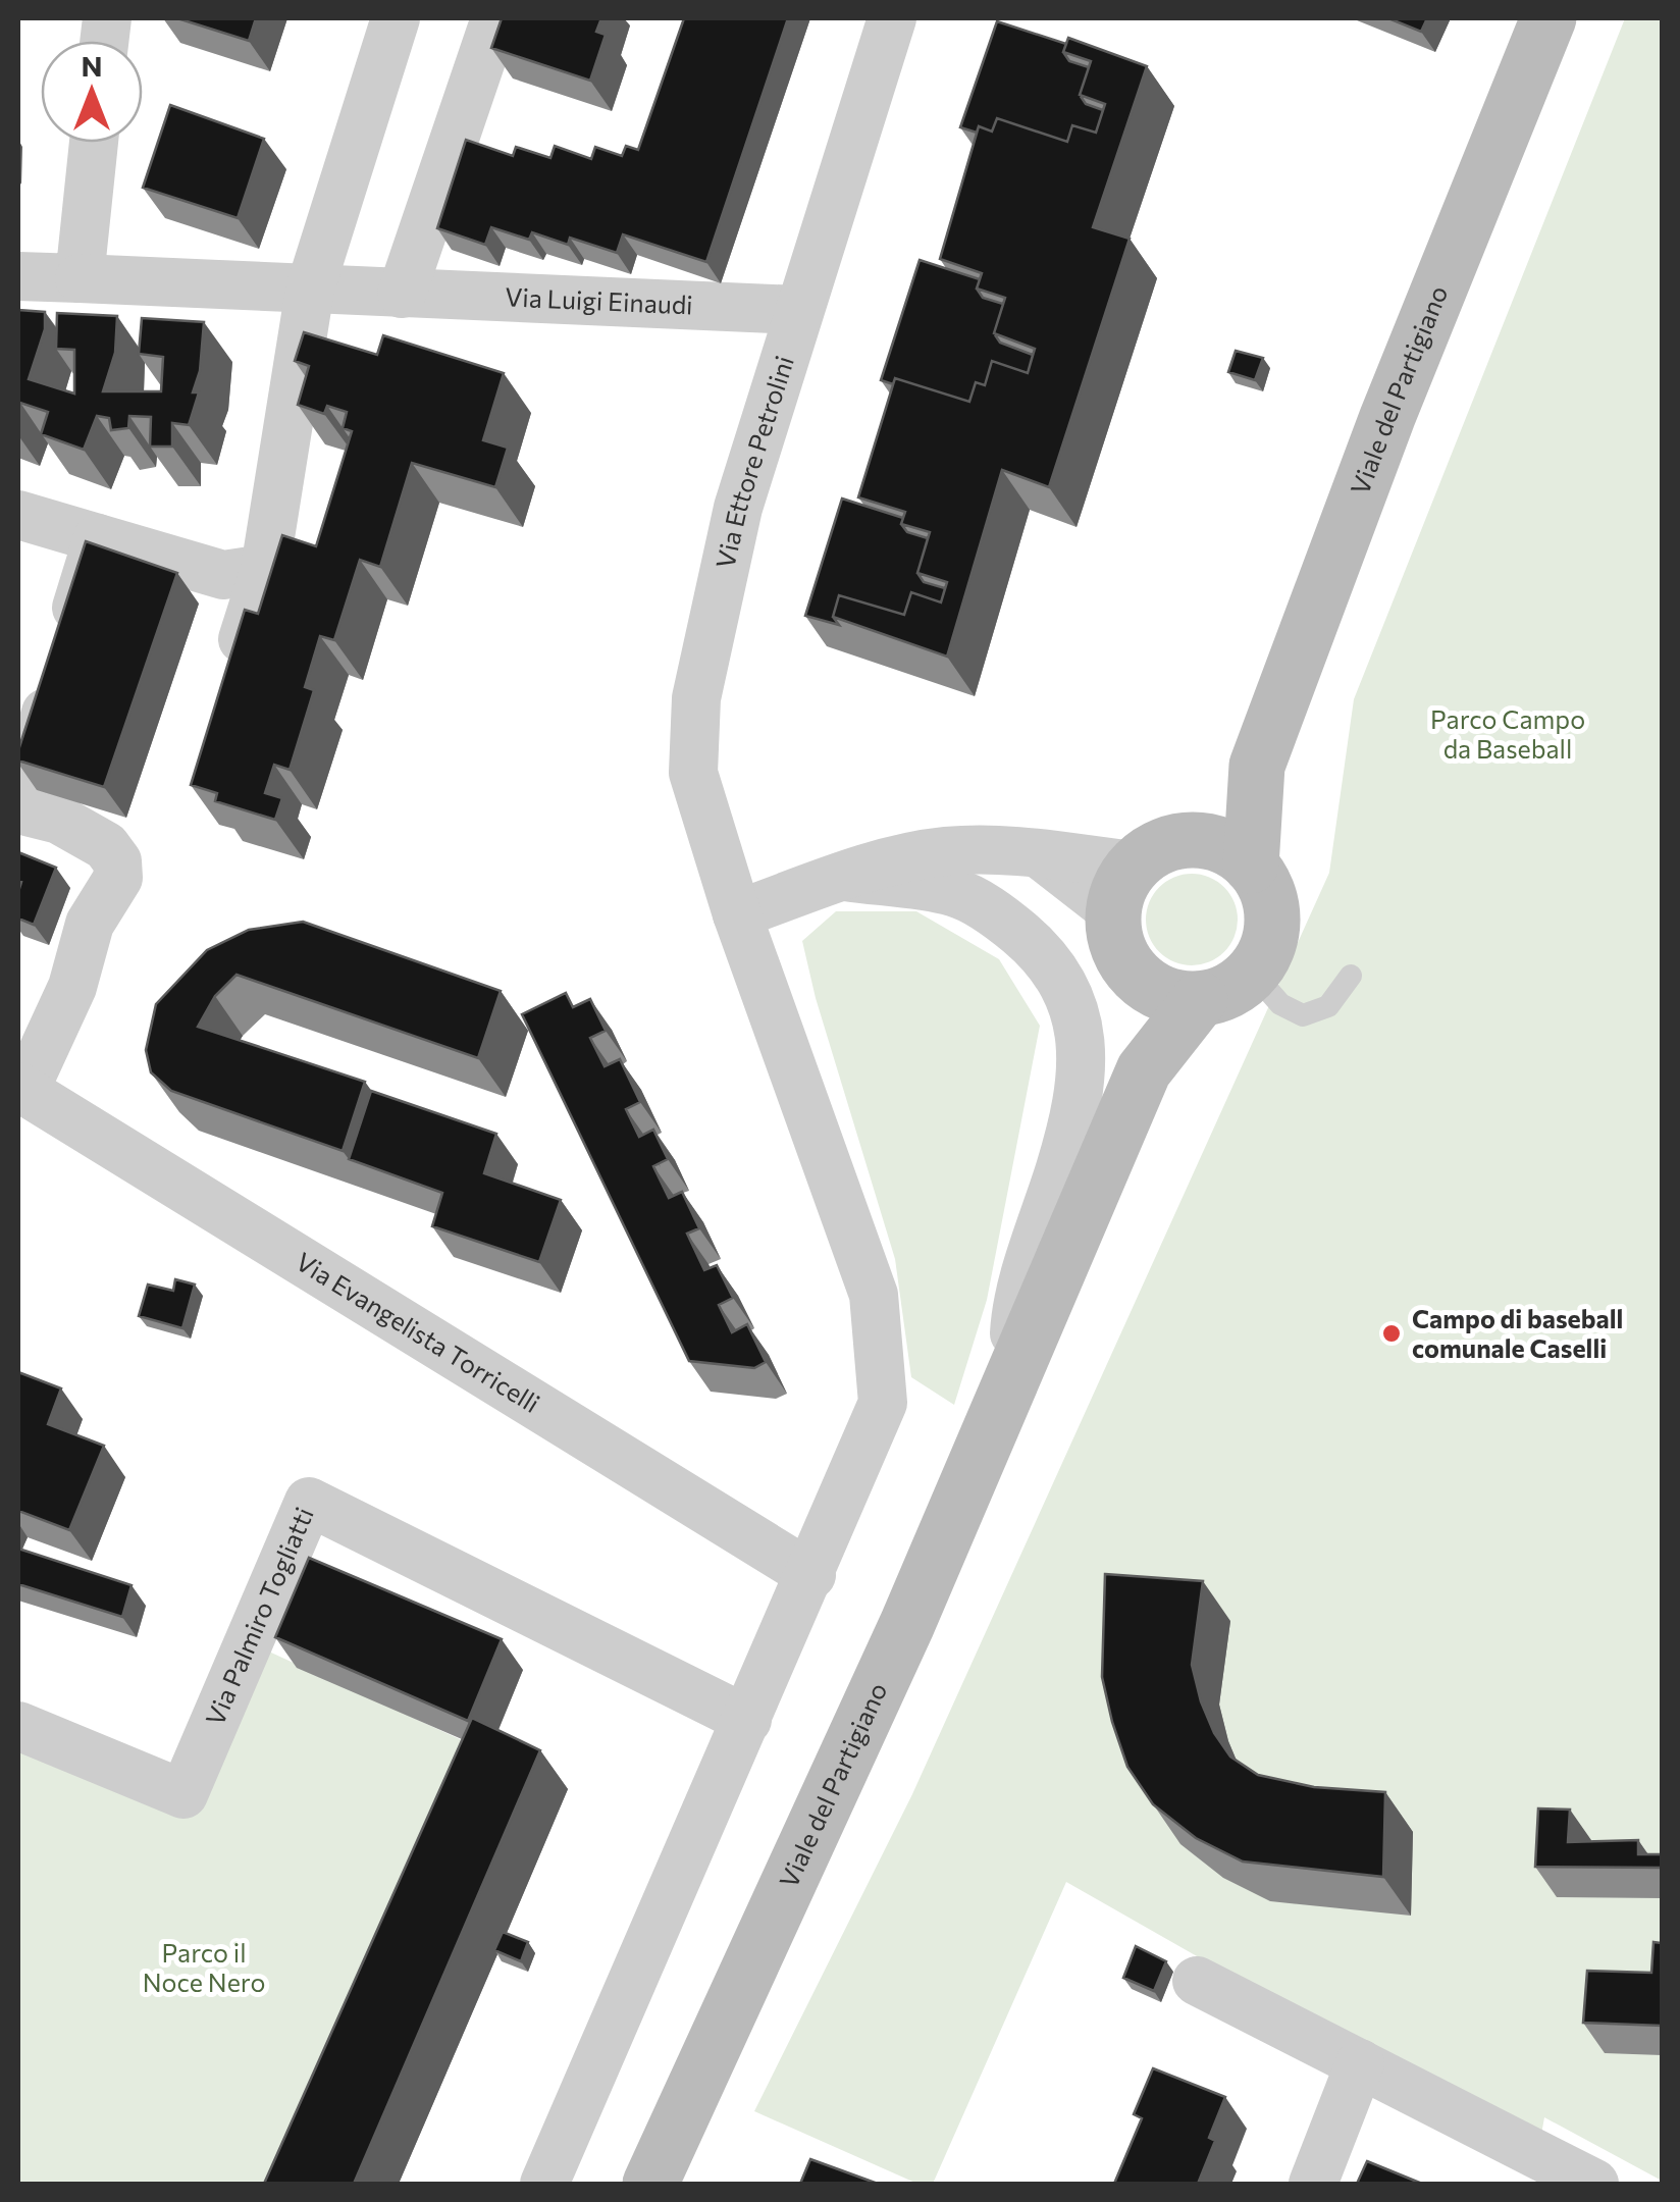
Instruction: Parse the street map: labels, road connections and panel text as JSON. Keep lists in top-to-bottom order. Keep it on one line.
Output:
{"streets":{"main road":["Viale del Partigiano"],"street":["Via Luigi Einaudi","Via Ettore Petrolini","Via Evangelista Torricelli","Via Palmiro Togliatti"]},"crossings":[["Via Luigi Einaudi","Via Ettore Petrolini"]],"parks":["Parco Campo da Baseball","Parco il Noce Nero"],"places":["Campo di baseball comunale Caselli"],"north":"top"}
